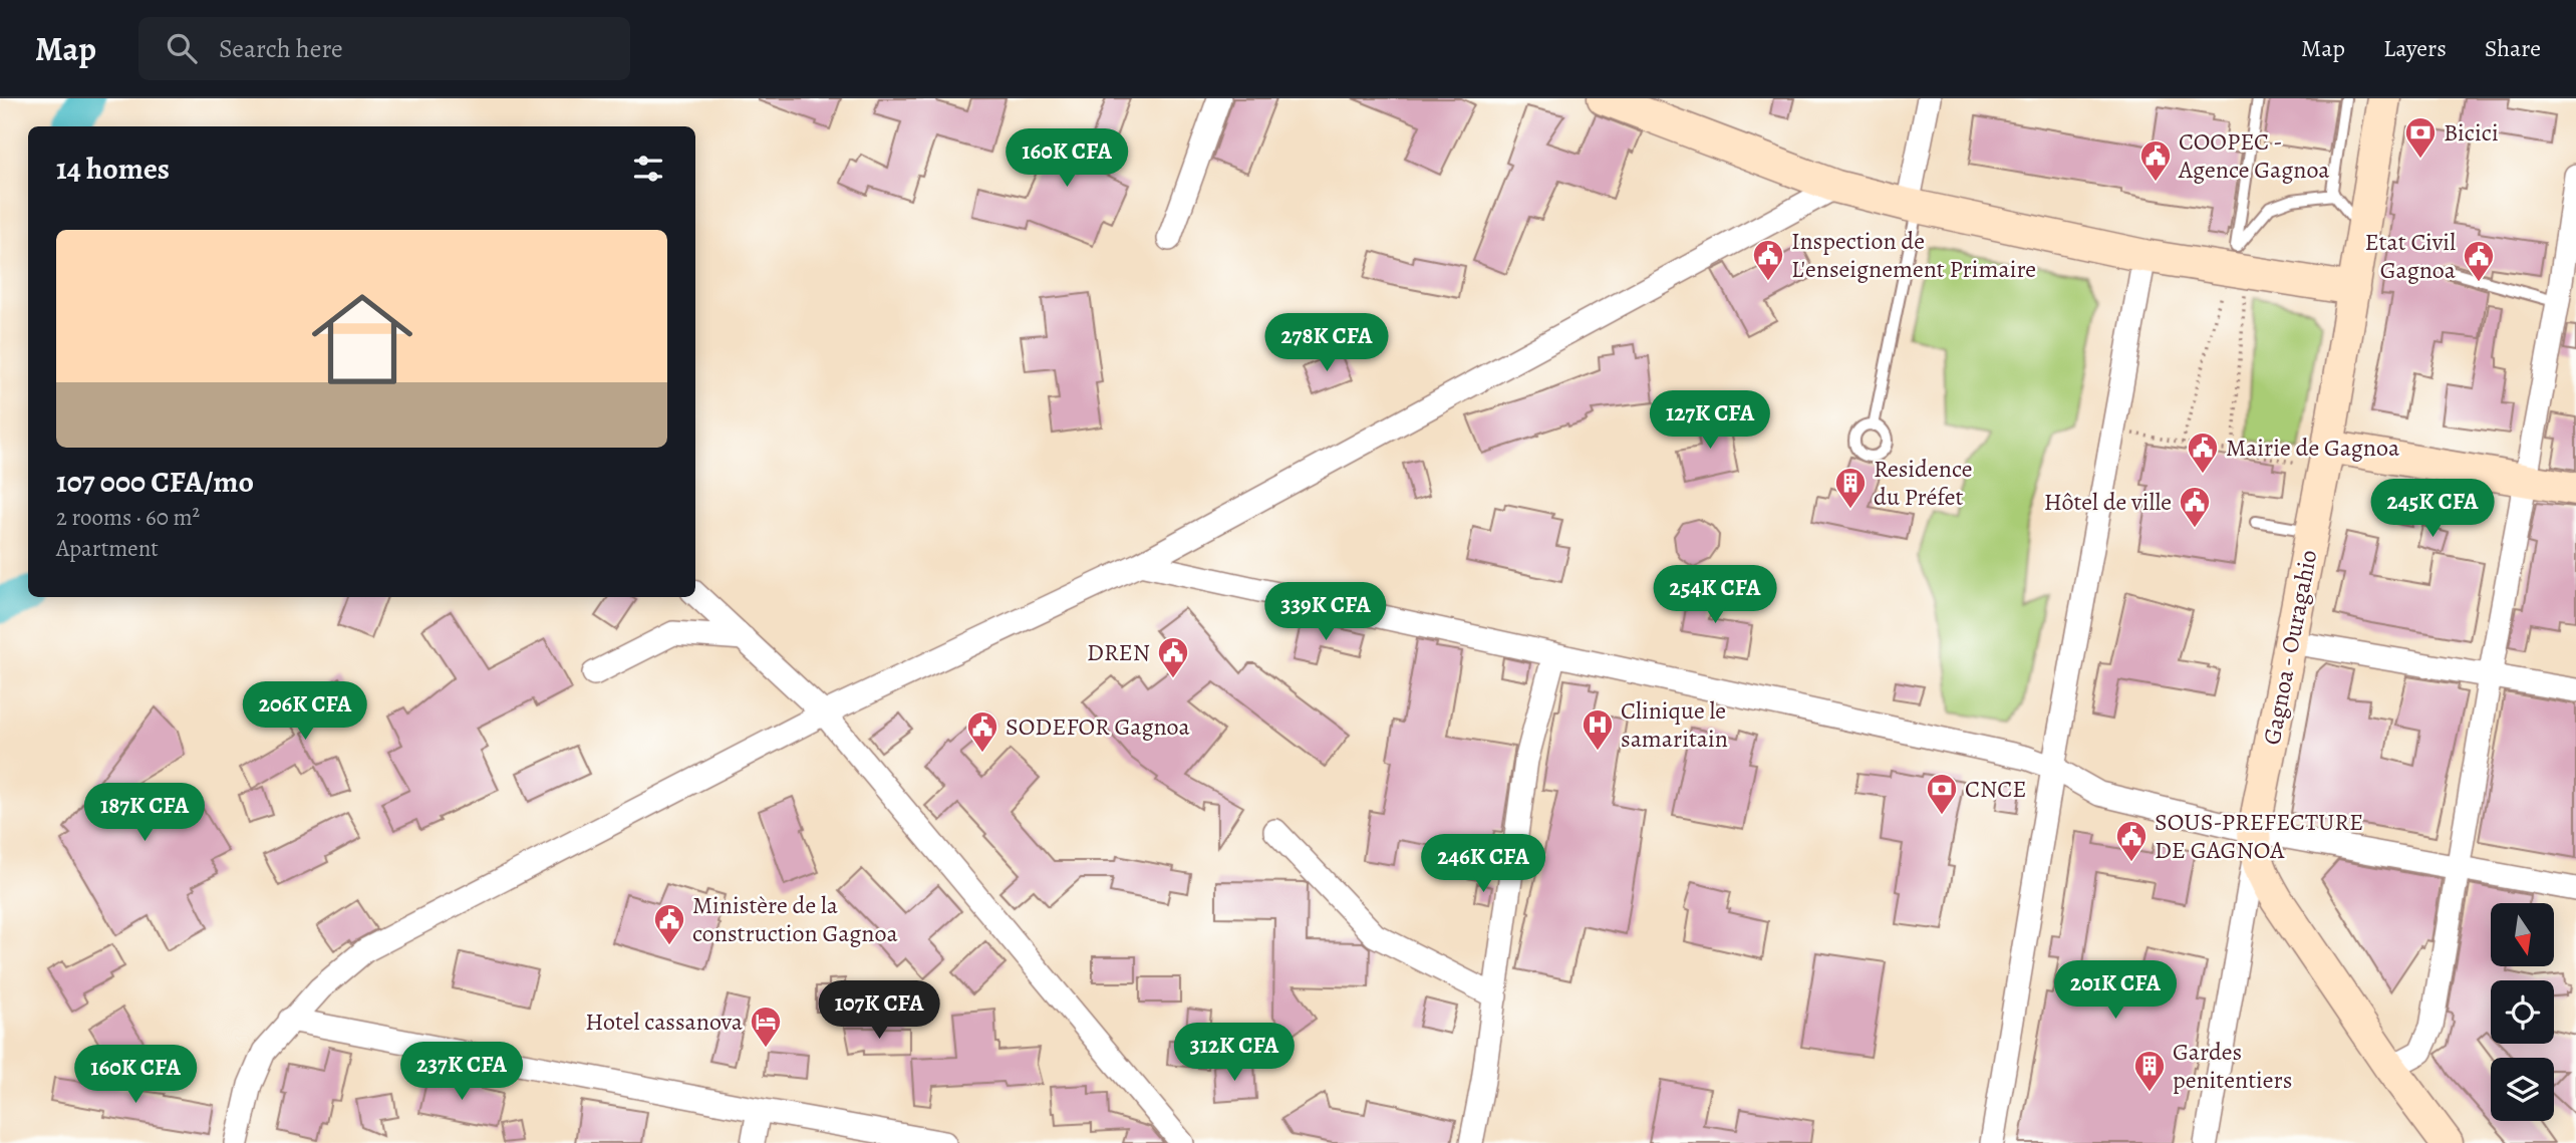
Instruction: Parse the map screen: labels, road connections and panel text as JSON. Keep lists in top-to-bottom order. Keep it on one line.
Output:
{"streets":{"main road":["Gagnoa - Ouragahio"]},"places":{"bank":["Bicici","CNCE"],"public building":["COOPEC - Agence Gagnoa","Inspection de L'enseignement Primaire","Etat Civil Gagnoa","Mairie de Gagnoa","Hôtel de ville","DREN","SODEFOR Gagnoa","SOUS-PREFECTURE DE GAGNOA","Ministère de la construction Gagnoa"],"building":["Residence du Préfet","Gardes penitentiers"],"hospital":["Clinique le samaritain"],"hotel":["Hotel cassanova"]},"north":"bottom","page":{"header":"Map","search":"Search here","nav":["Map","Layers","Share"],"heading":"14 homes","price":["160K CFA","278K CFA","127K CFA","245K CFA","254K CFA","339K CFA","206K CFA","187K CFA","246K CFA","201K CFA","107K CFA","312K CFA","237K CFA","160K CFA"],"list":[{"name":"107 000 CFA/mo","note":"2 rooms · 60 m² · Apartment"}]}}
